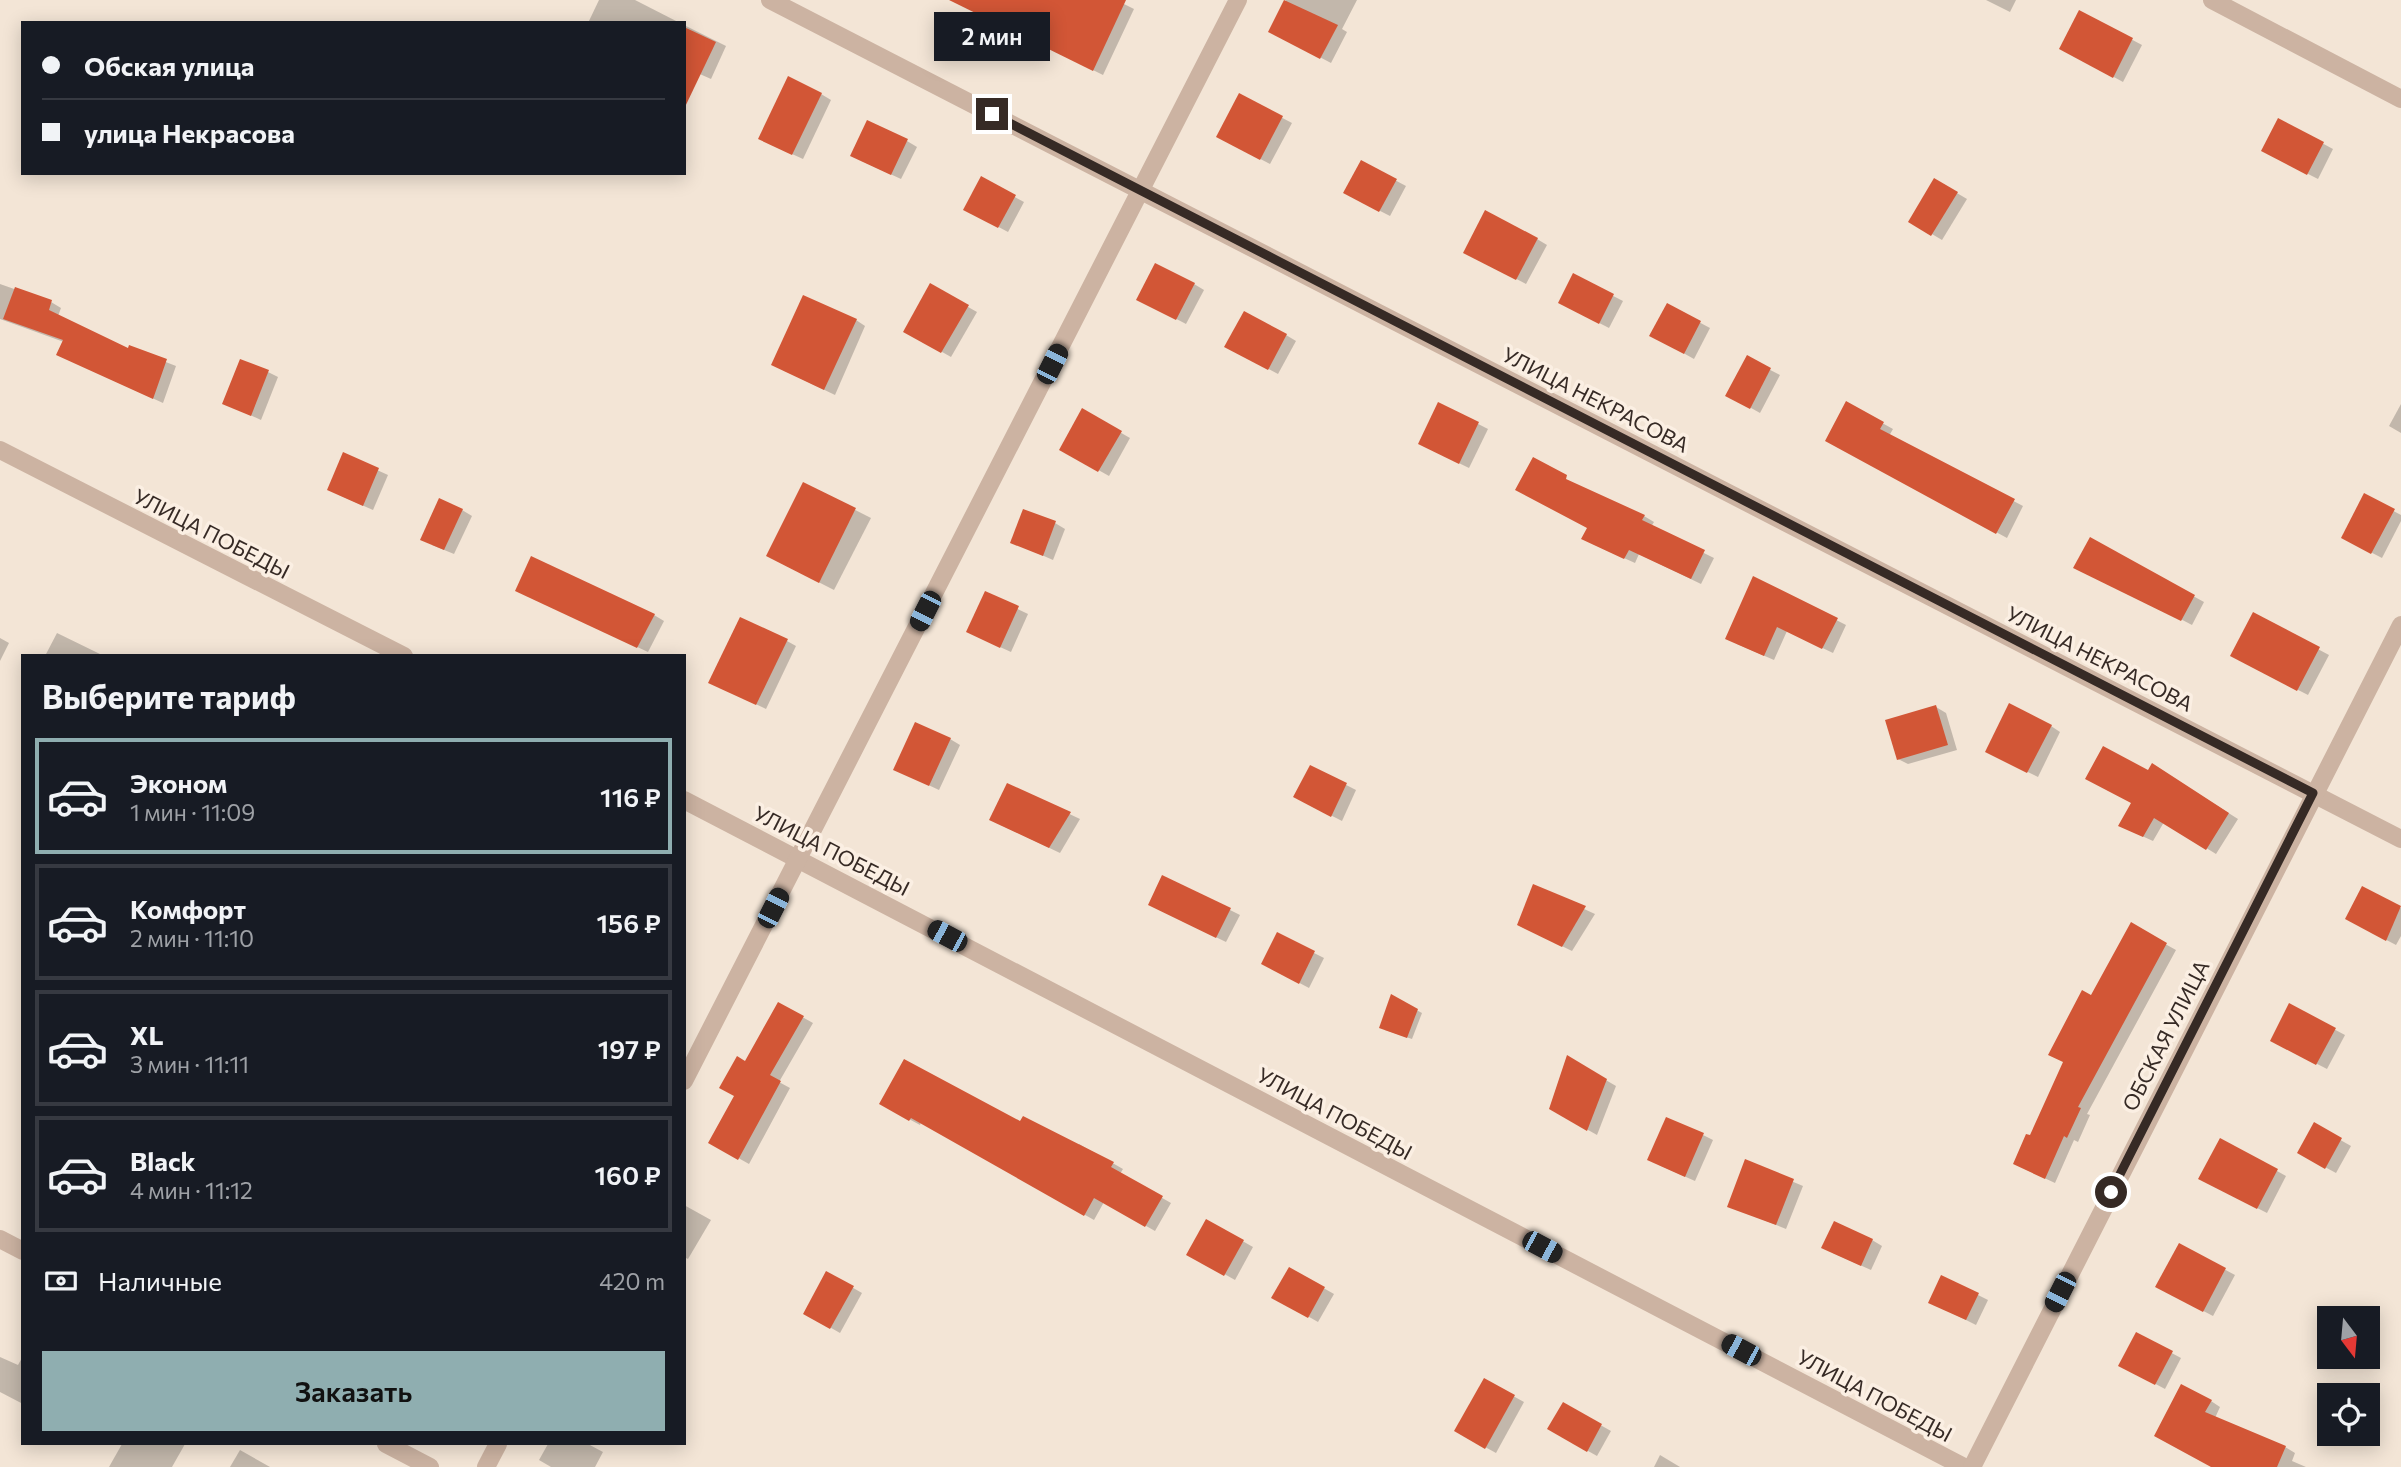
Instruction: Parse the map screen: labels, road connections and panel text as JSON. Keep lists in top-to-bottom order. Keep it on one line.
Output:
{"streets":{"street":["УЛИЦА НЕКРАСОВА","УЛИЦА ПОБЕДЫ","ОБСКАЯ УЛИЦА"]},"crossings":[["УЛИЦА НЕКРАСОВА","ОБСКАЯ УЛИЦА"]],"north":"bottom","page":{"bubble":"2 мин","banner":["Обская улица","улица Некрасова"],"heading":"Выберите тариф","list":[{"name":"Эконом","note":"1 мин · 11:09","value":"116 ₽"},{"name":"Комфорт","note":"2 мин · 11:10","value":"156 ₽"},{"name":"XL","note":"3 мин · 11:11","value":"197 ₽"},{"name":"Black","note":"4 мин · 11:12","value":"160 ₽"}],"pay":["Наличные","420 m"],"buttons":"Заказать"}}
